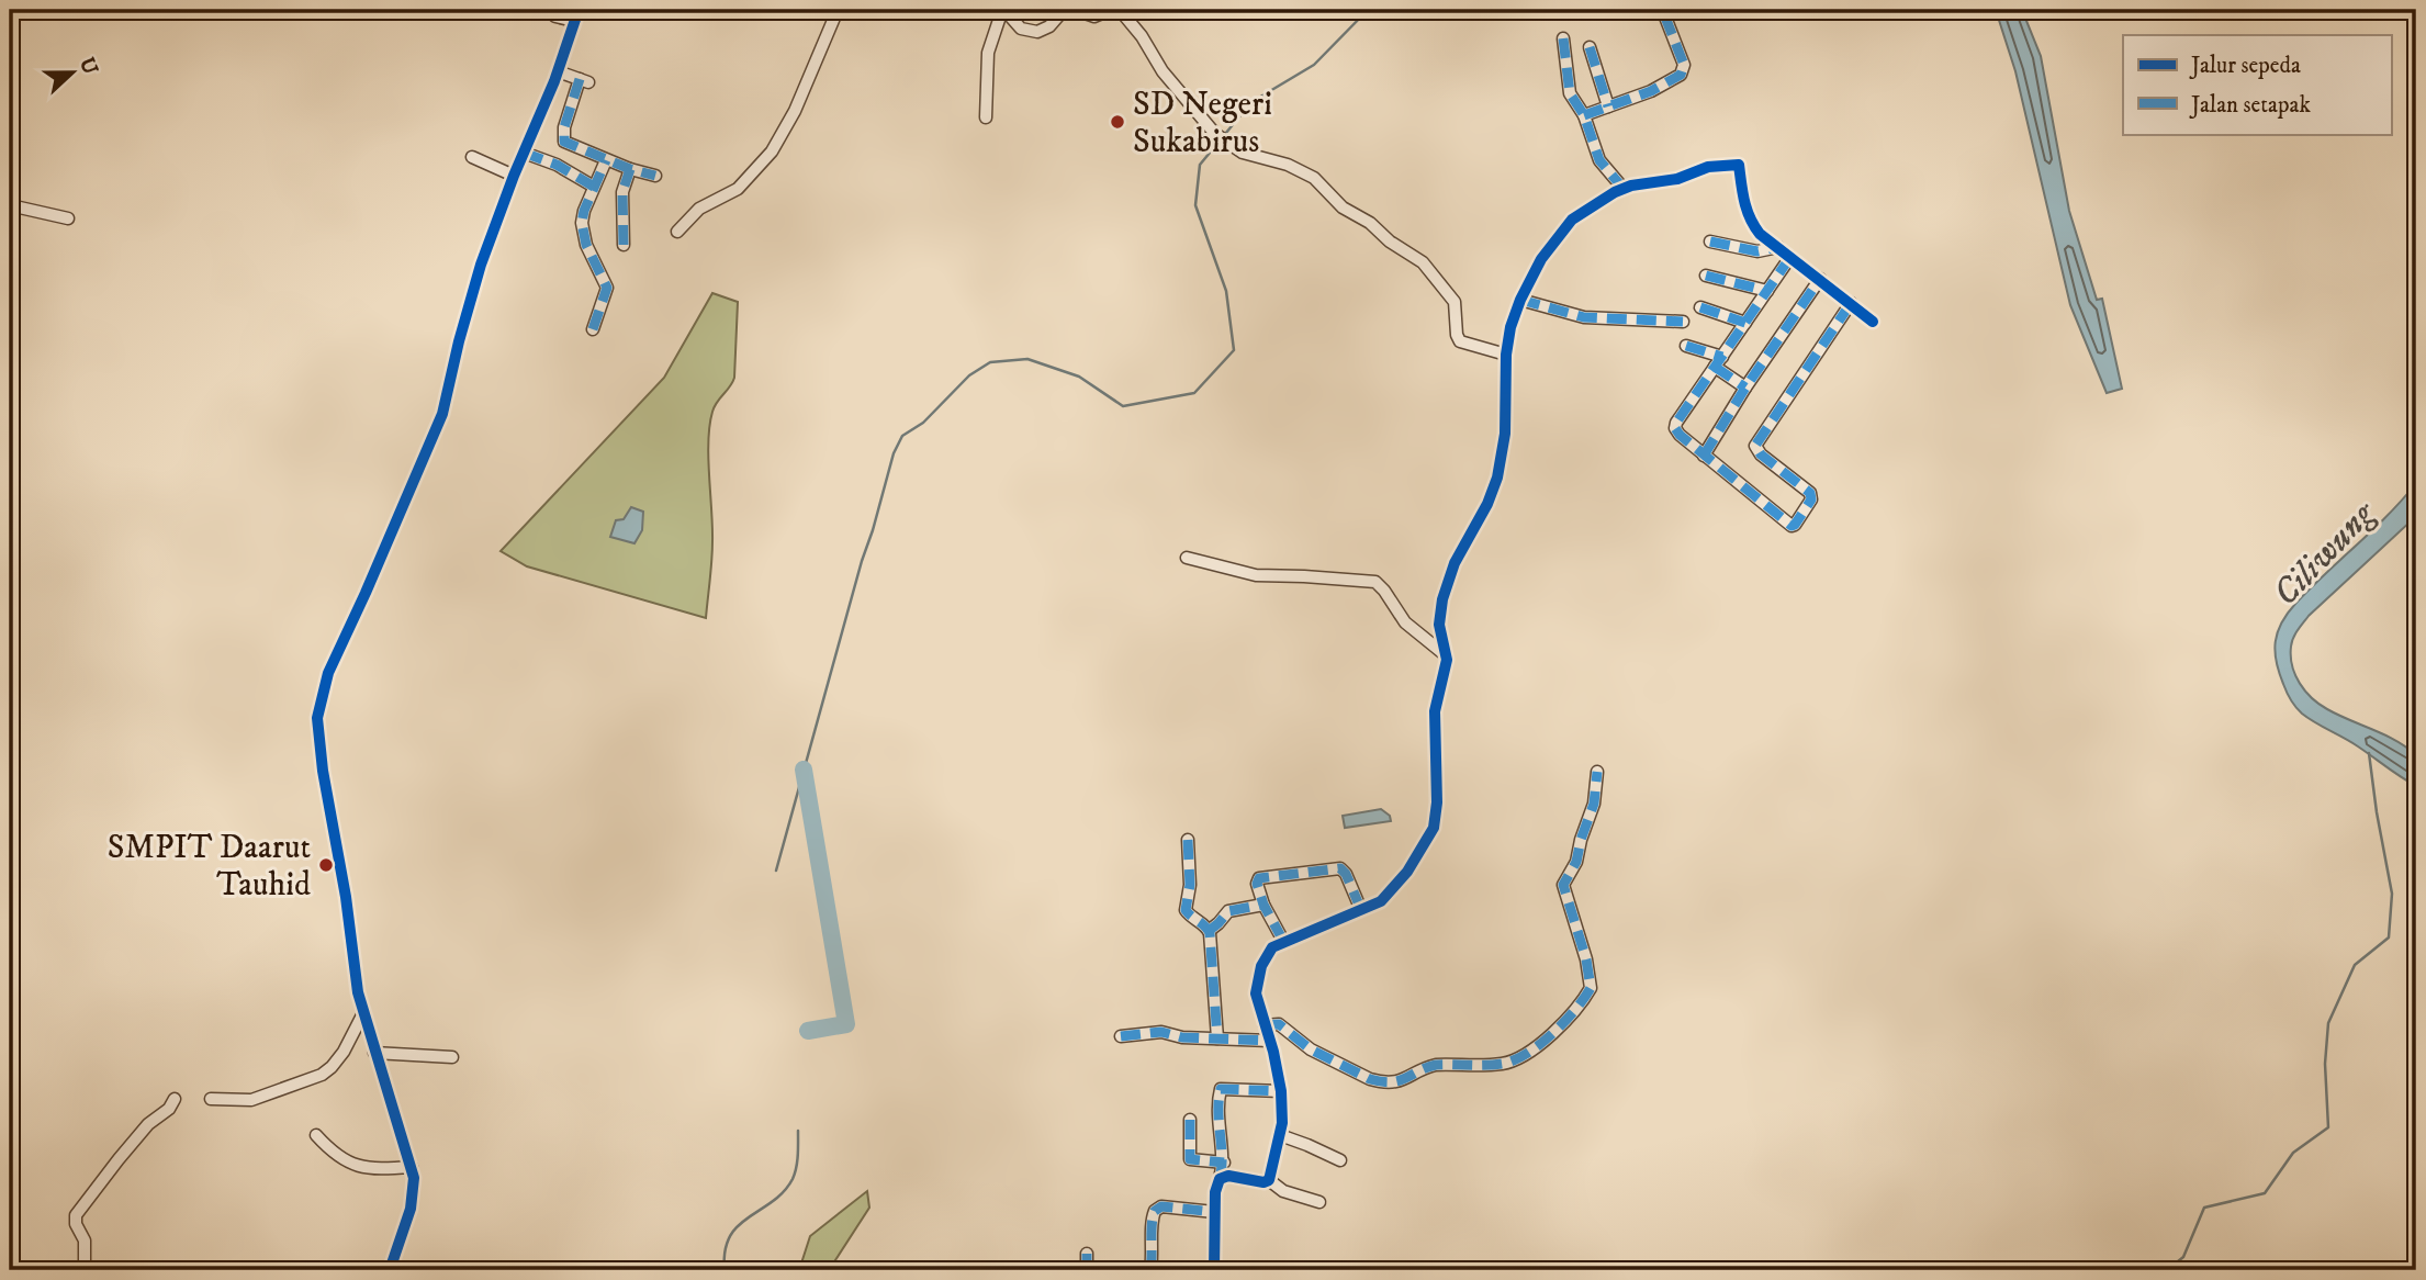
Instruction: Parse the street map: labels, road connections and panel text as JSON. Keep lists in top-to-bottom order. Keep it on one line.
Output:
{"water":["Ciliwung"],"places":["SD Negeri Sukabirus","SMPIT Daarut Tauhid"],"legend":["Jalur sepeda","Jalan setapak"],"north":"right"}
